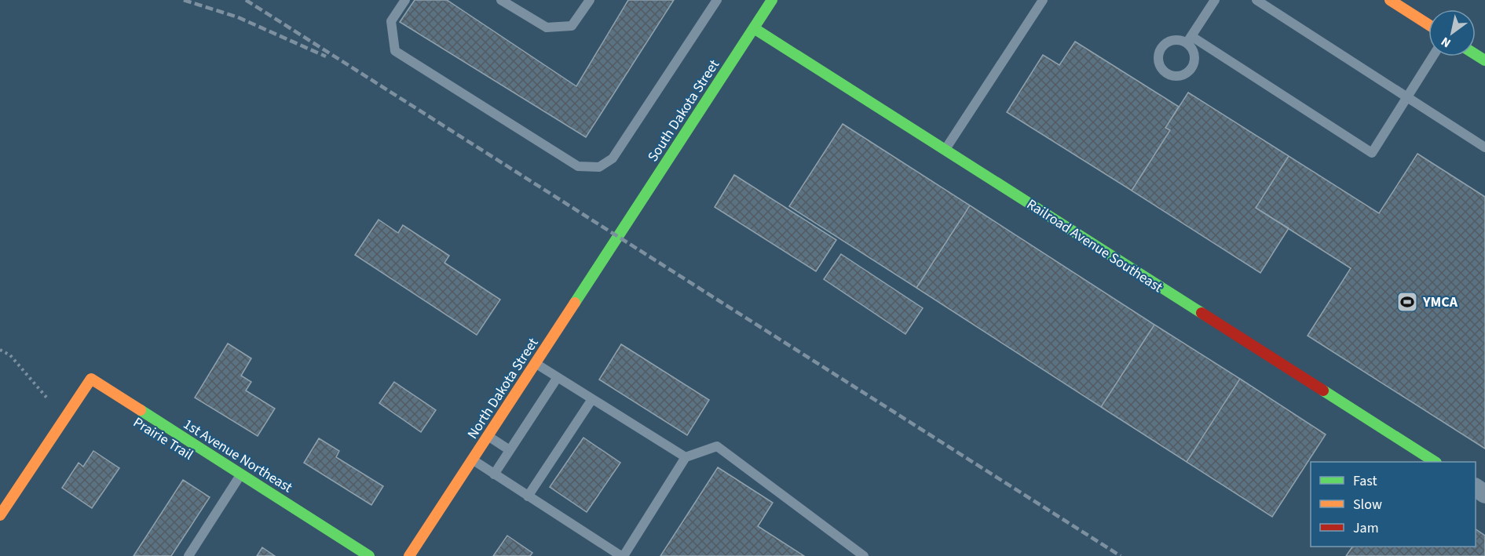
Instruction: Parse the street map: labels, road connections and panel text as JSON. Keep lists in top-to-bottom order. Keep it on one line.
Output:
{"streets":{"street":["South Dakota Street","Railroad Avenue Southeast","North Dakota Street","1st Avenue Northeast"]},"crossings":[["South Dakota Street","Railroad Avenue Southeast"],["South Dakota Street","North Dakota Street"]],"places":{"sports":["YMCA"]},"legend":["Fast","Slow","Jam"],"north":"bottom left"}
